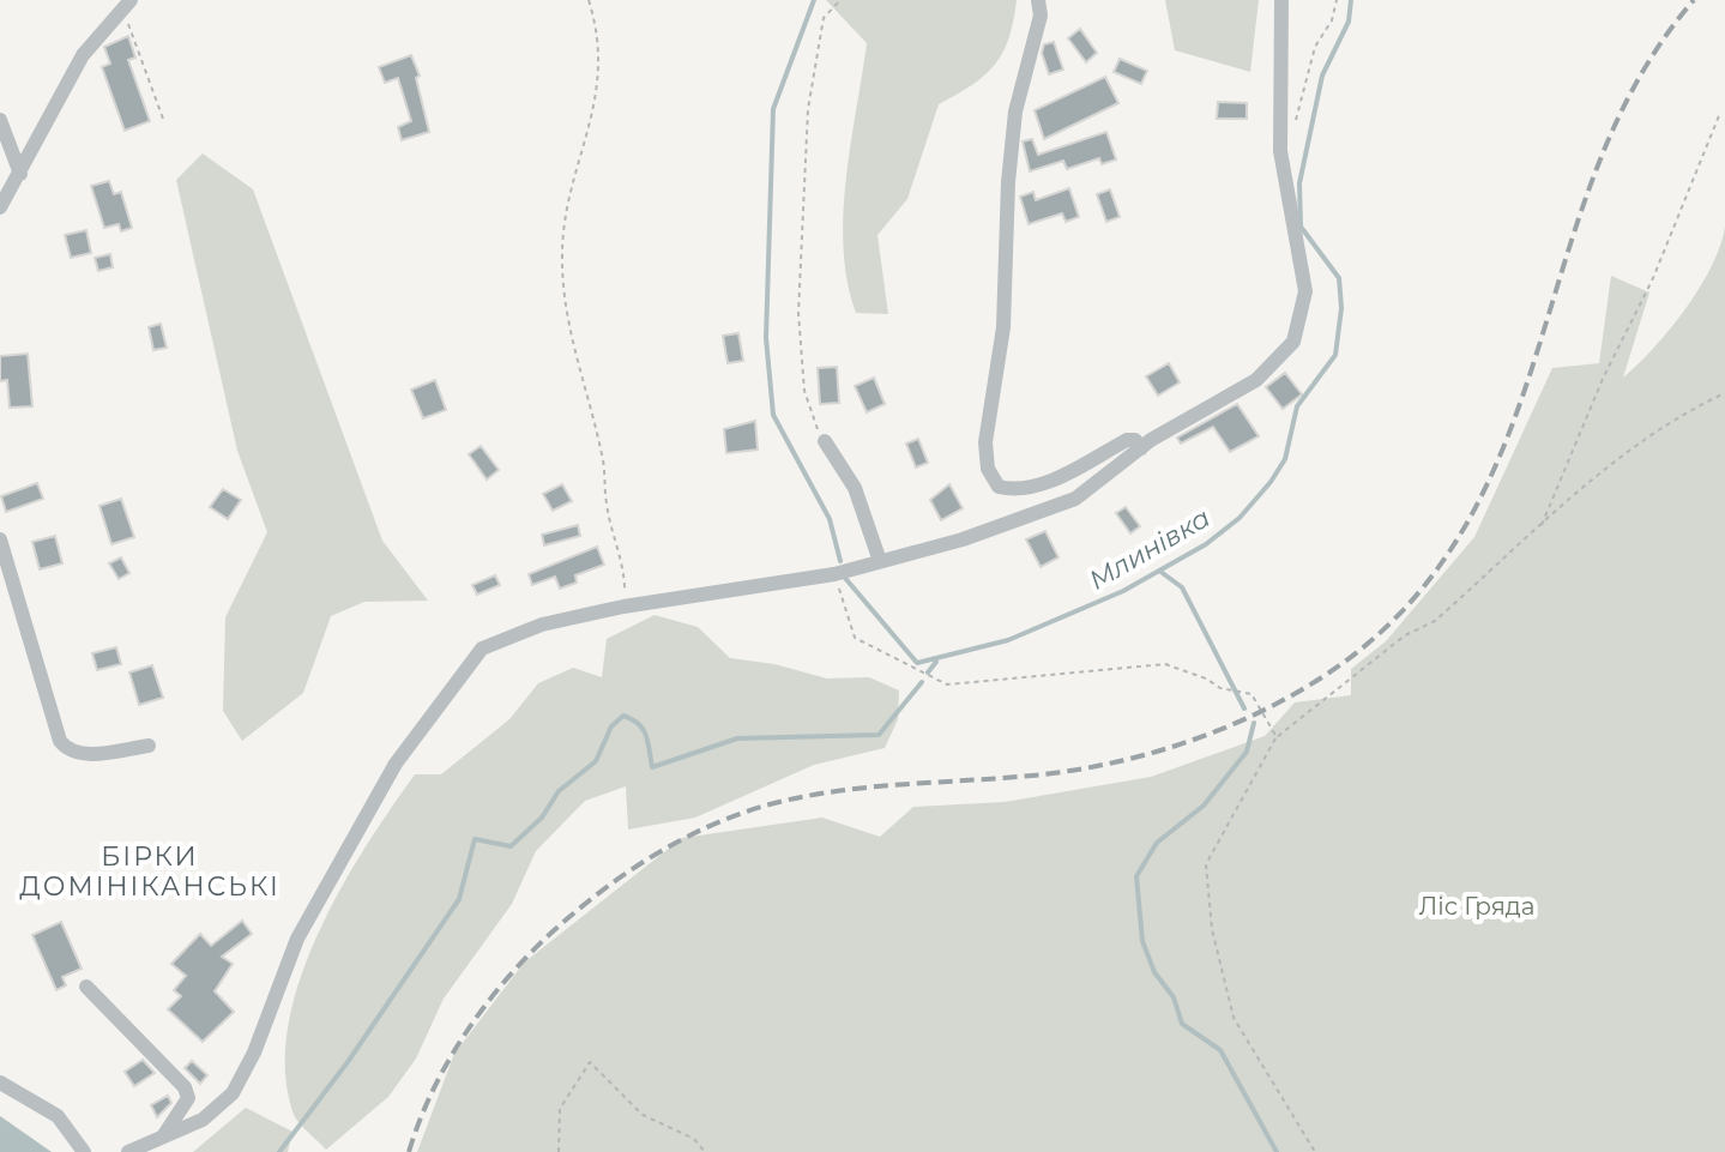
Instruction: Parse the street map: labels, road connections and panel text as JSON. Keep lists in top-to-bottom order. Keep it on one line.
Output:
{"districts":["БІРКИ ДОМІНІКАНСЬКІ"],"water":["Млинівка"],"parks":["Ліс Гряда"]}
